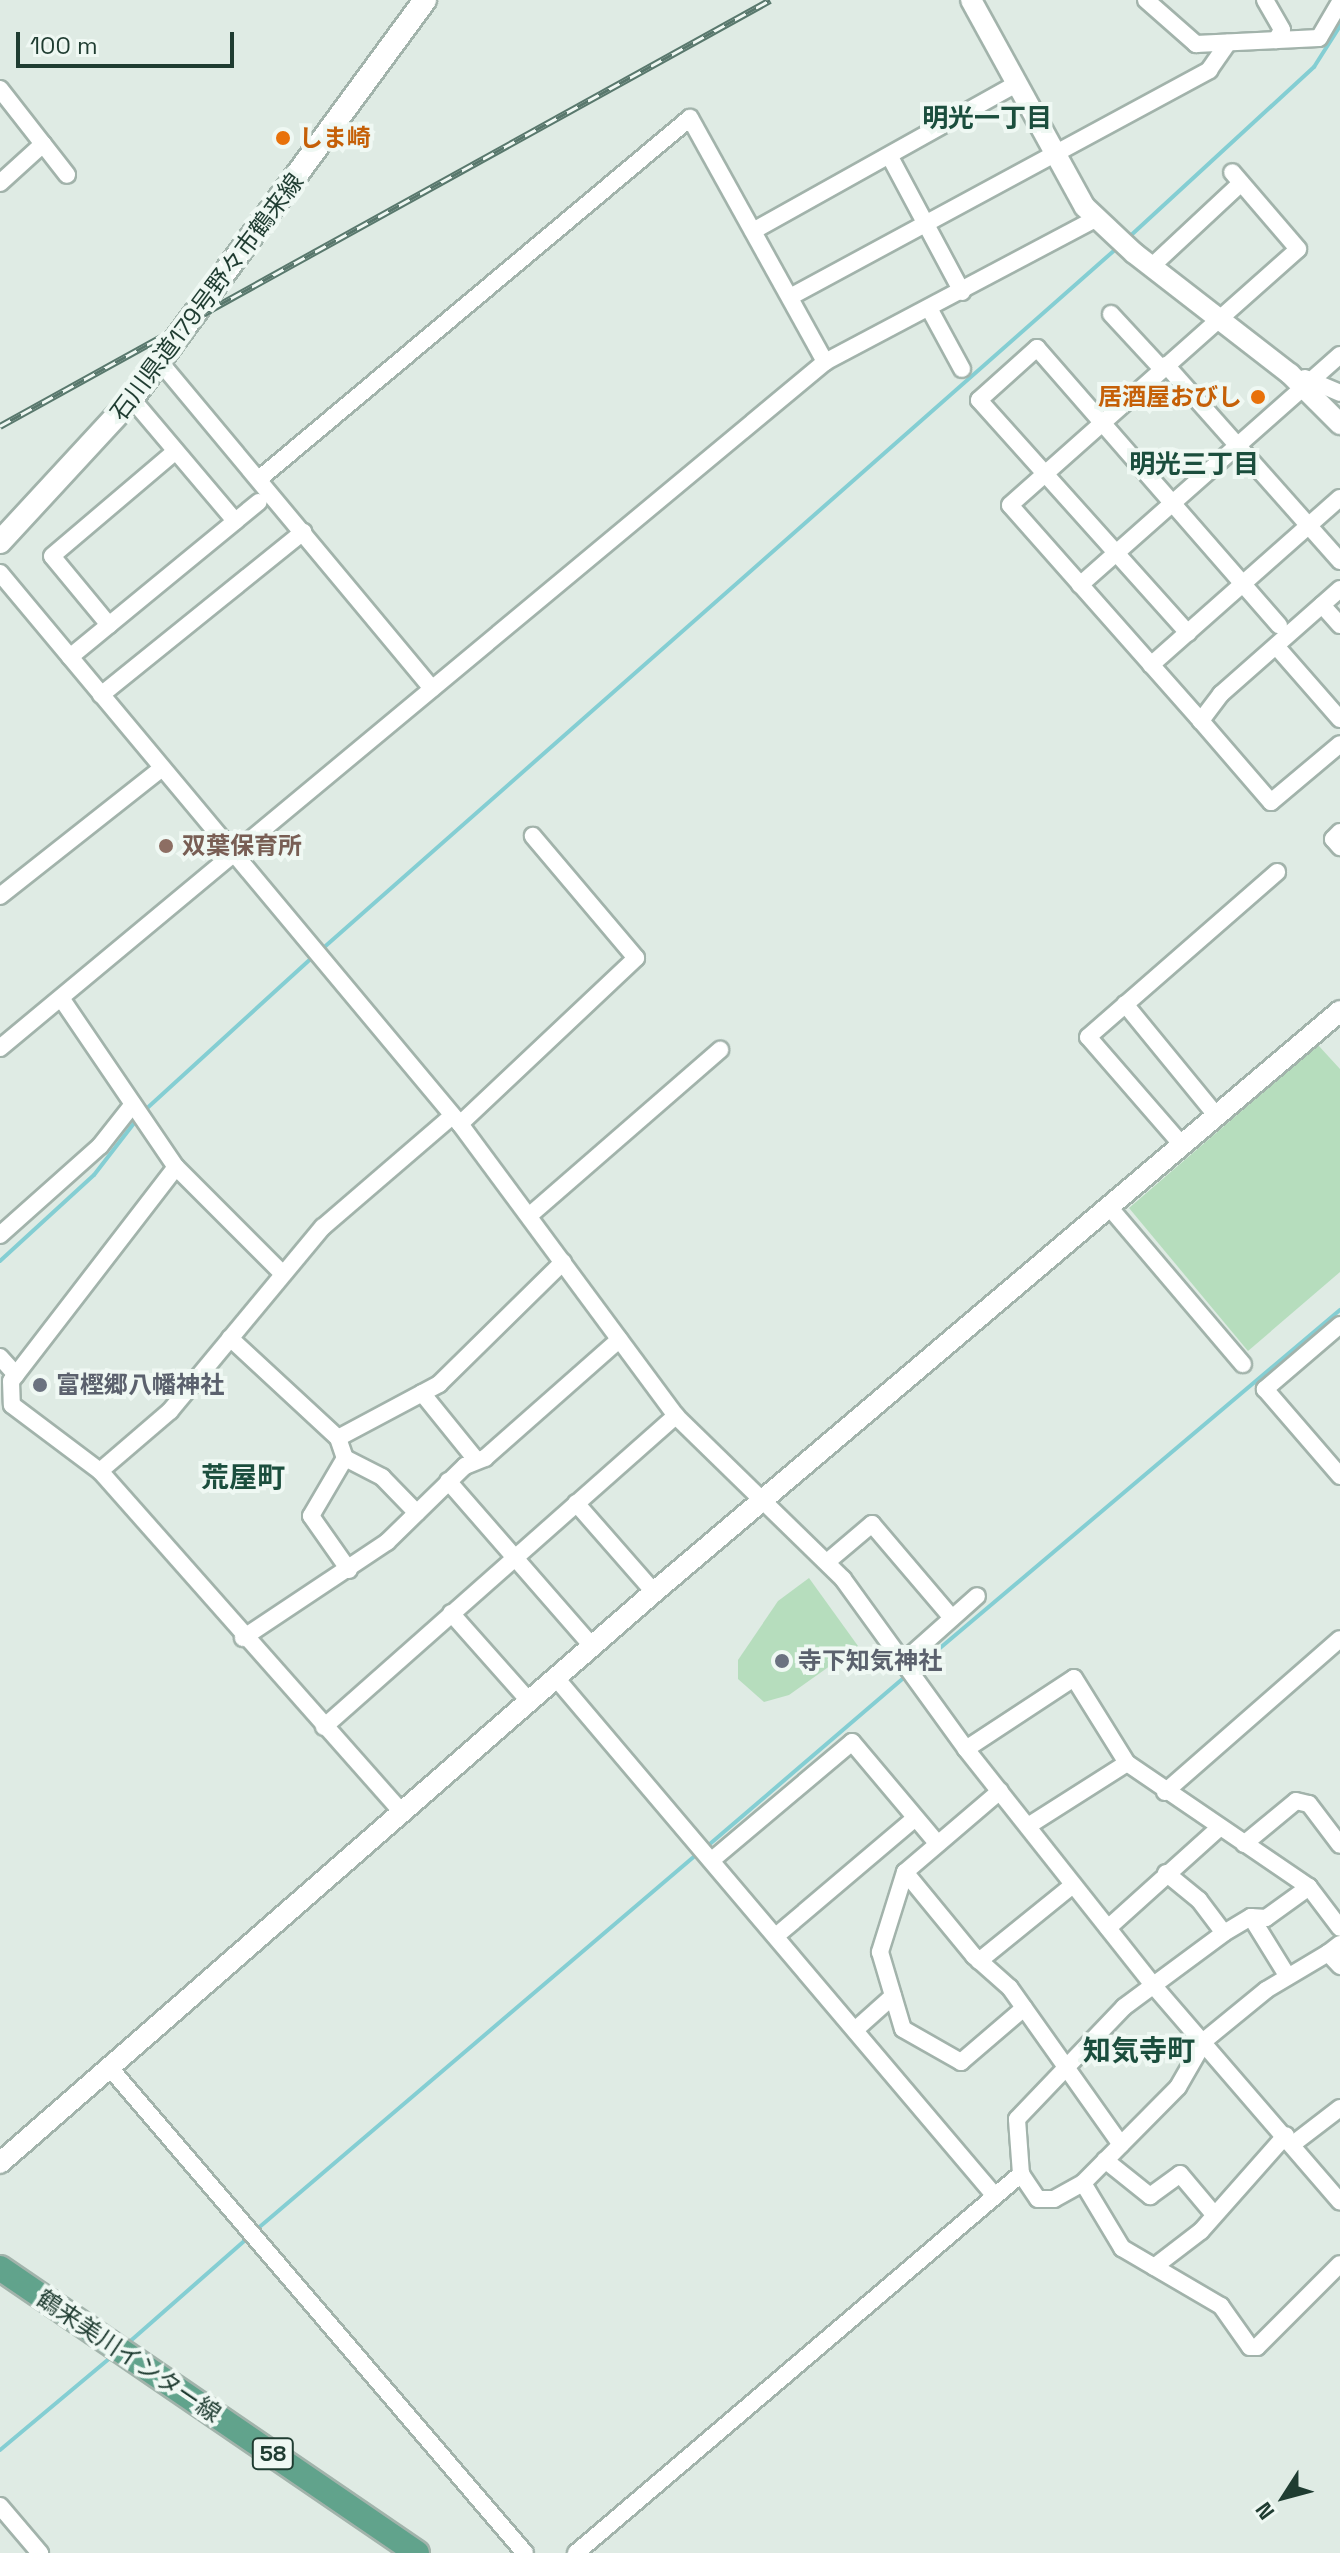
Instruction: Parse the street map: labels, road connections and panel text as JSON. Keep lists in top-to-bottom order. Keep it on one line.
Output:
{"streets":{"main road":["石川県道179号野々市鶴来線","鶴来美川インター線","58"]},"districts":["明光一丁目","明光三丁目","荒屋町","知気寺町"],"places":["しま崎","居酒屋おびし","双葉保育所","富樫郷八幡神社","寺下知気神社"],"scale_bar":"100 m","north":"bottom left"}
